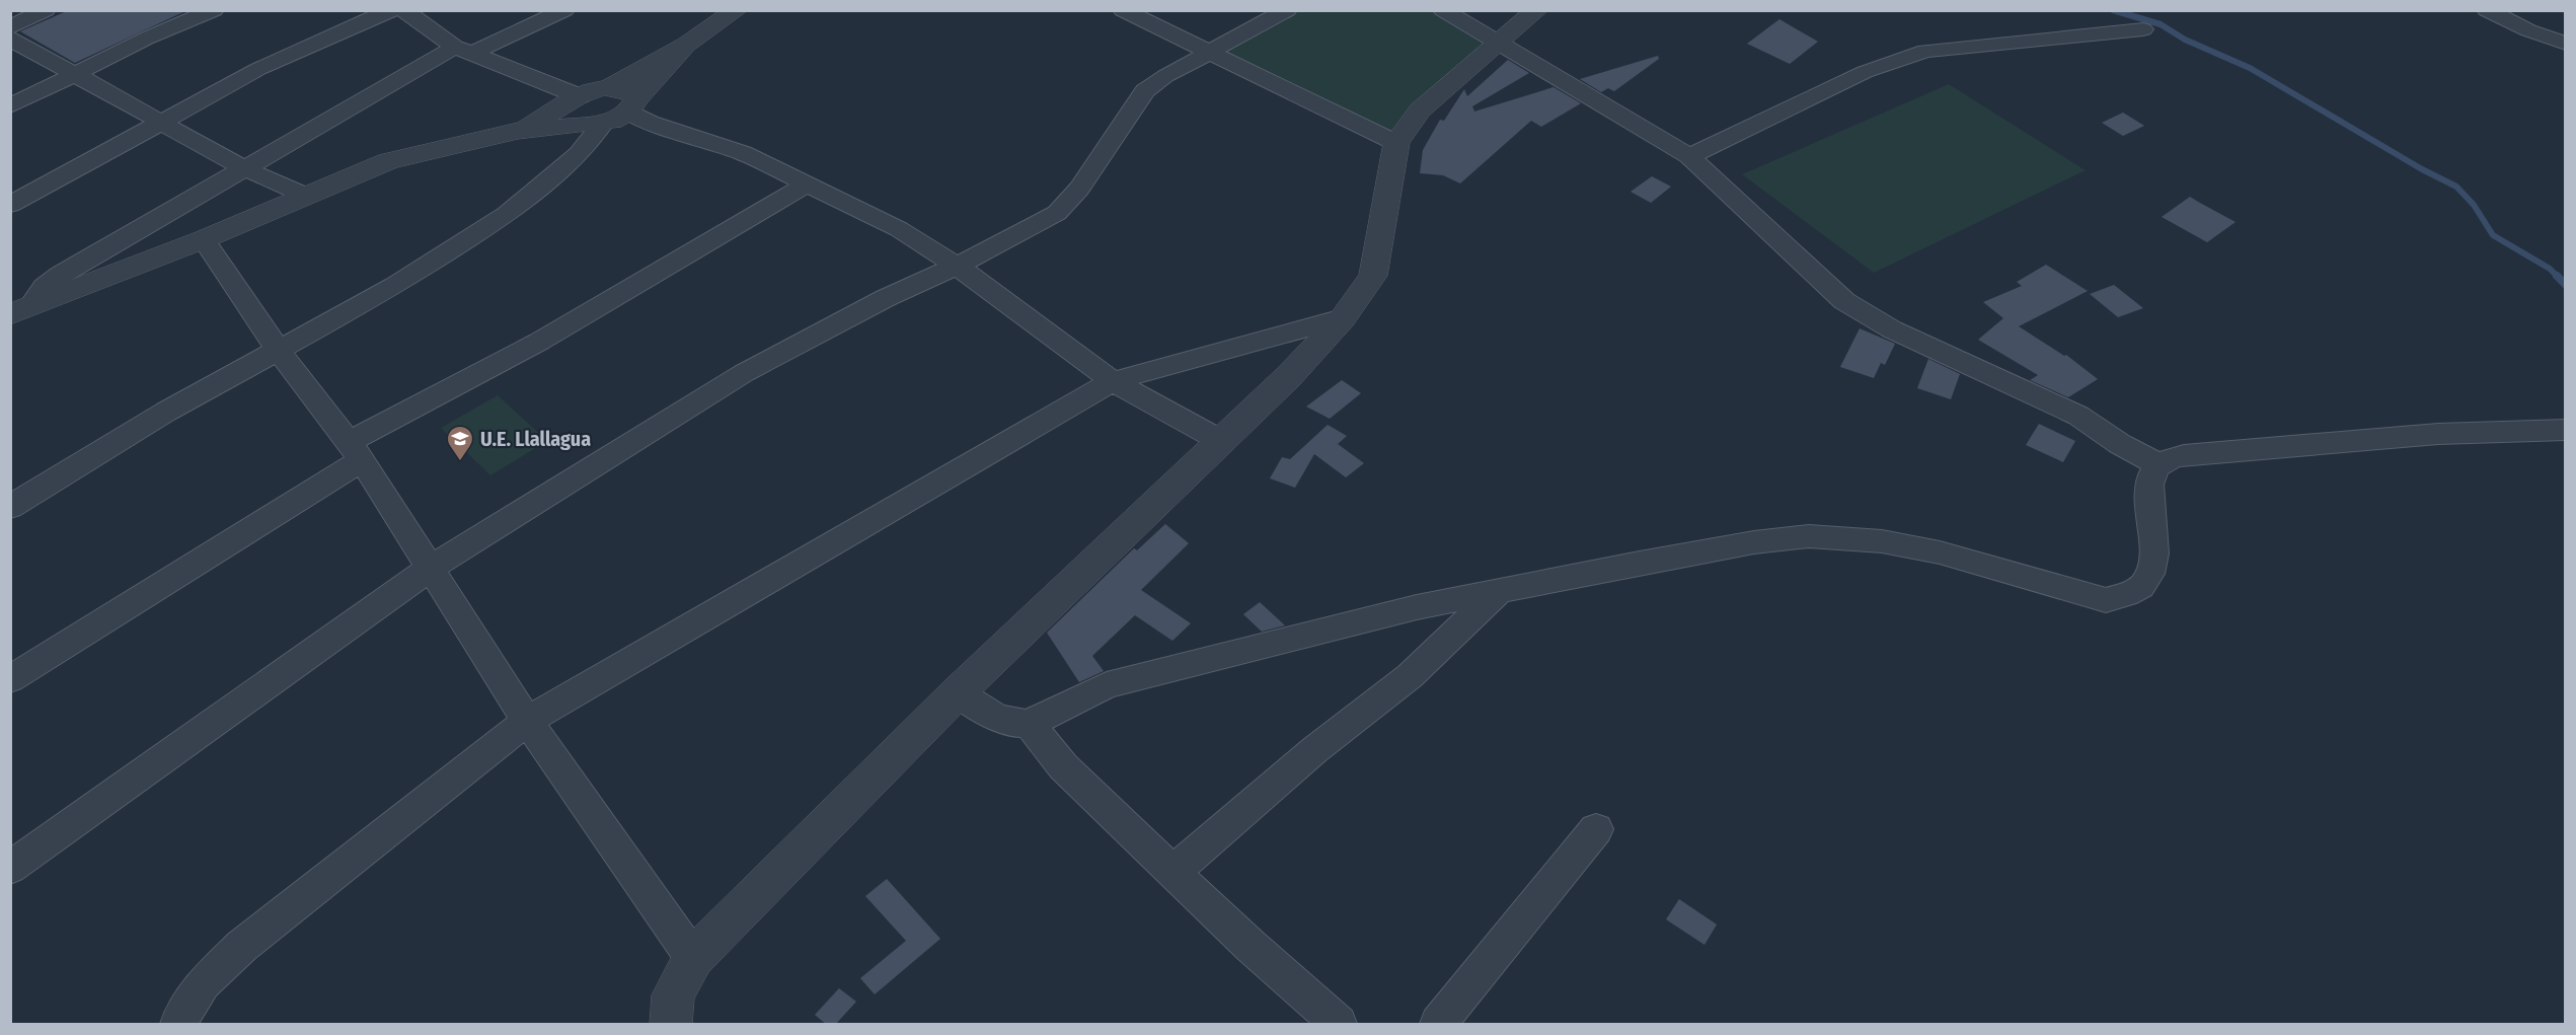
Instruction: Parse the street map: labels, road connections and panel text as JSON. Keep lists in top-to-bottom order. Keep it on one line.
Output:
{"places":{"school or university":["U.E. Llallagua"]}}
